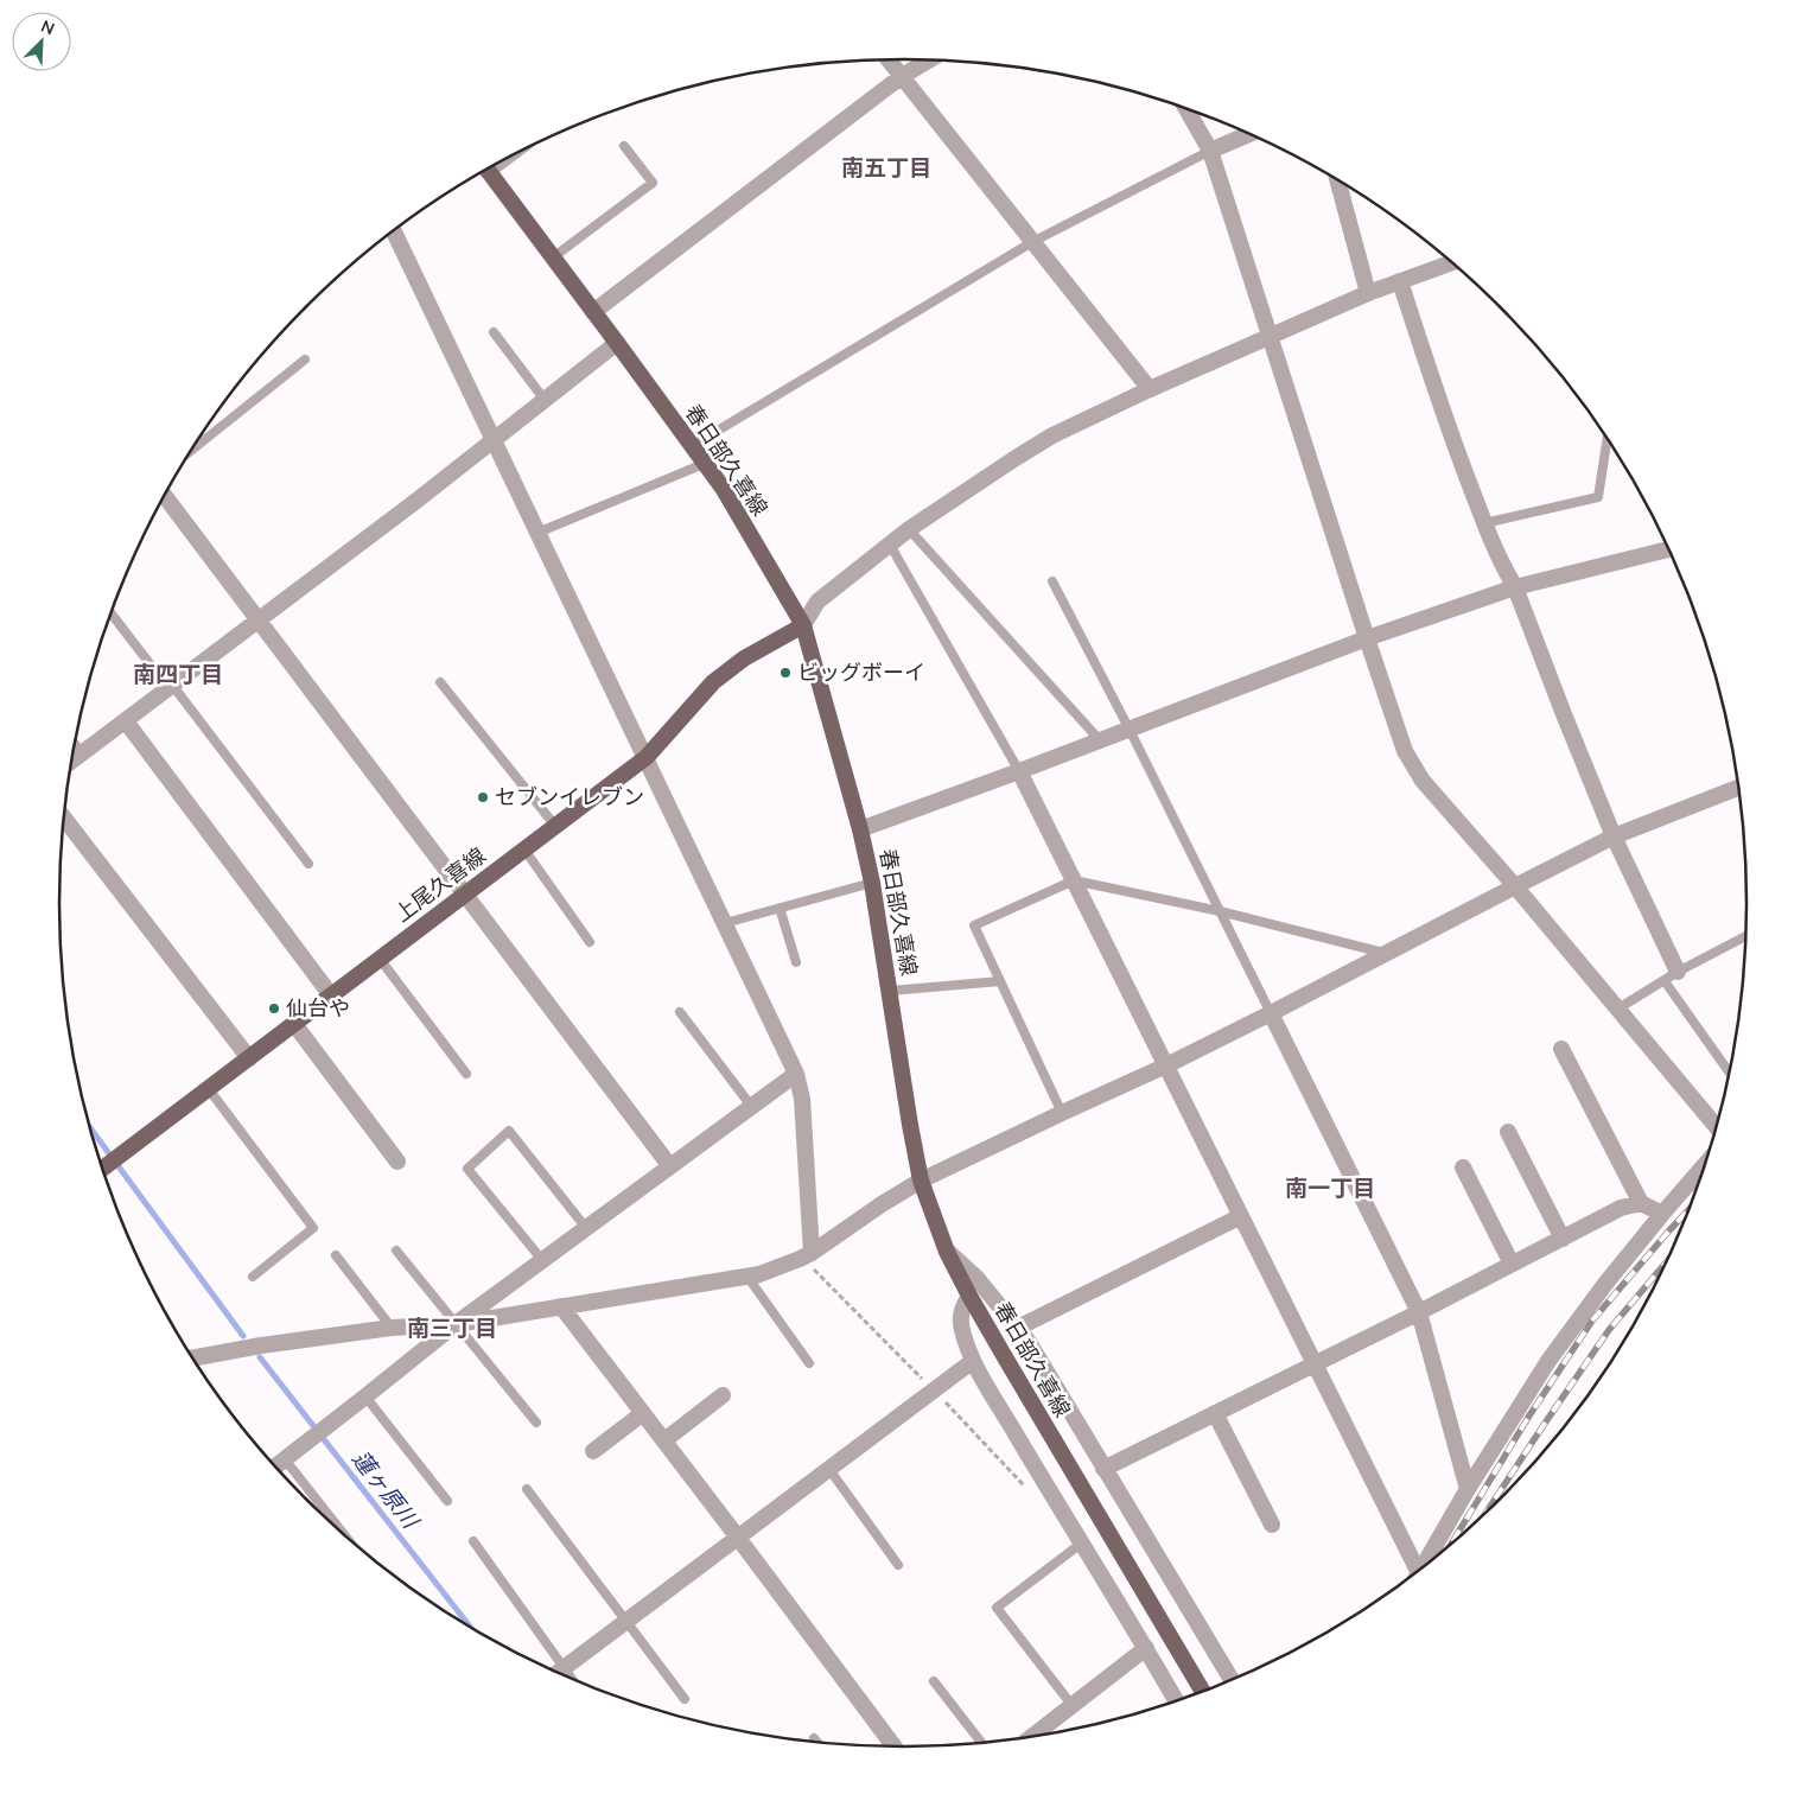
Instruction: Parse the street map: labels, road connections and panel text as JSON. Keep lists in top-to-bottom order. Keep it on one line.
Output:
{"streets":{"main road":["春日部久喜線","上尾久喜線"]},"crossings":[["春日部久喜線","上尾久喜線"]],"districts":["南五丁目","南四丁目","南一丁目","南三丁目"],"water":["蓮ヶ原川"],"places":["ビッグボーイ","セブンイレブン","仙台や"],"north":"top right"}
